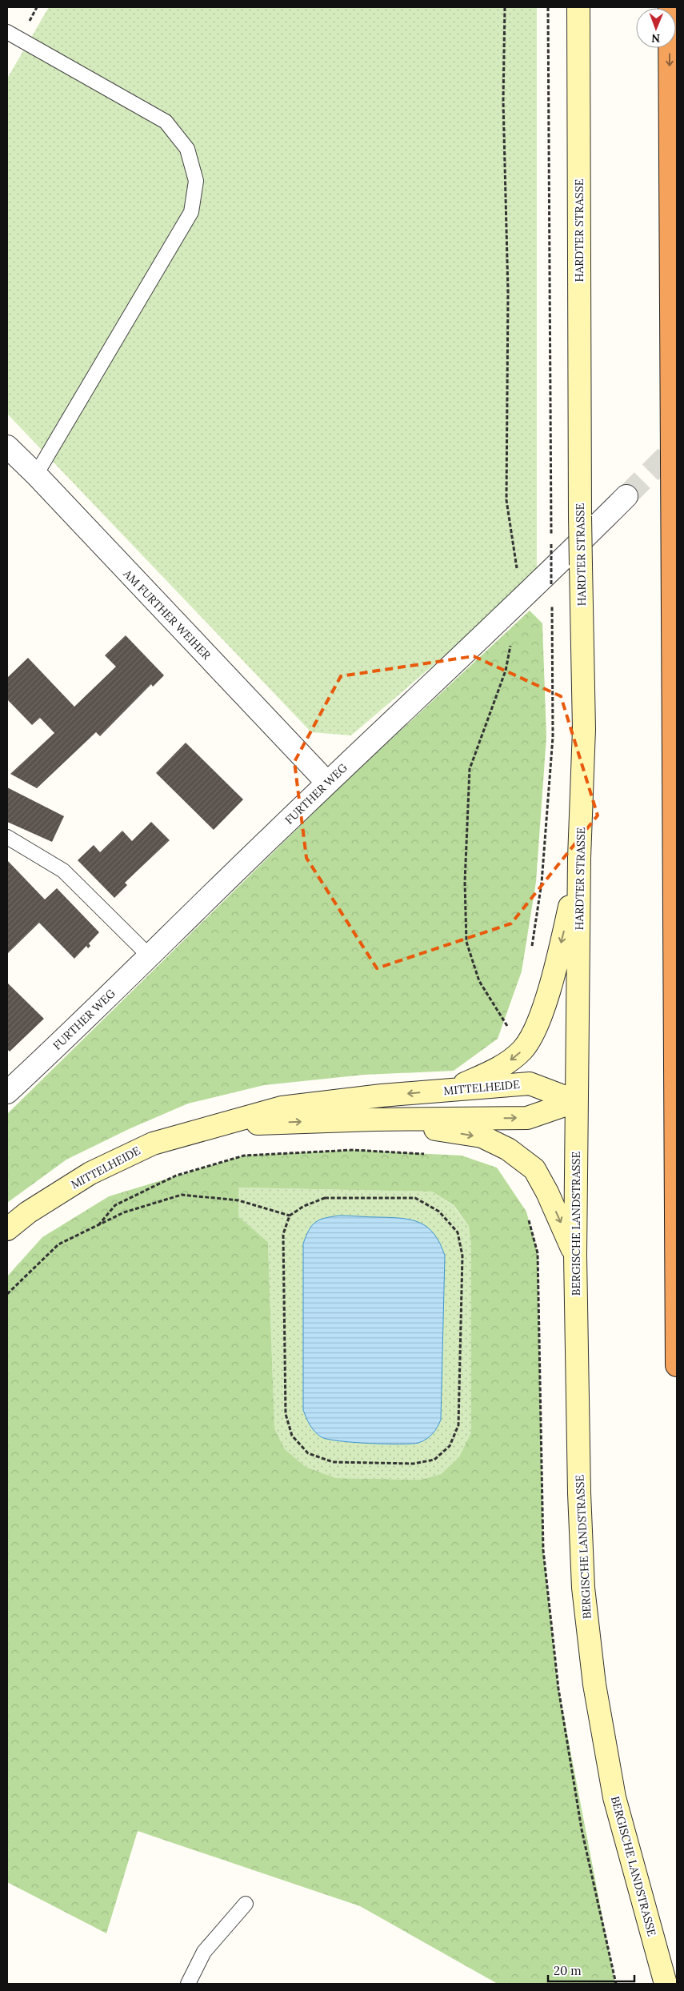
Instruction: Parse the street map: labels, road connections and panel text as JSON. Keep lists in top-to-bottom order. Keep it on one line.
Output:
{"streets":{"main road":["HARDTER STRASSE","MITTELHEIDE","BERGISCHE LANDSTRASSE"],"street":["AM FURTHER WEIHER","FURTHER WEG"]},"crossings":[["HARDTER STRASSE","MITTELHEIDE"],["HARDTER STRASSE","BERGISCHE LANDSTRASSE"],["AM FURTHER WEIHER","FURTHER WEG"],["MITTELHEIDE","BERGISCHE LANDSTRASSE"]],"scale_bar":"20 m","north":"bottom"}
